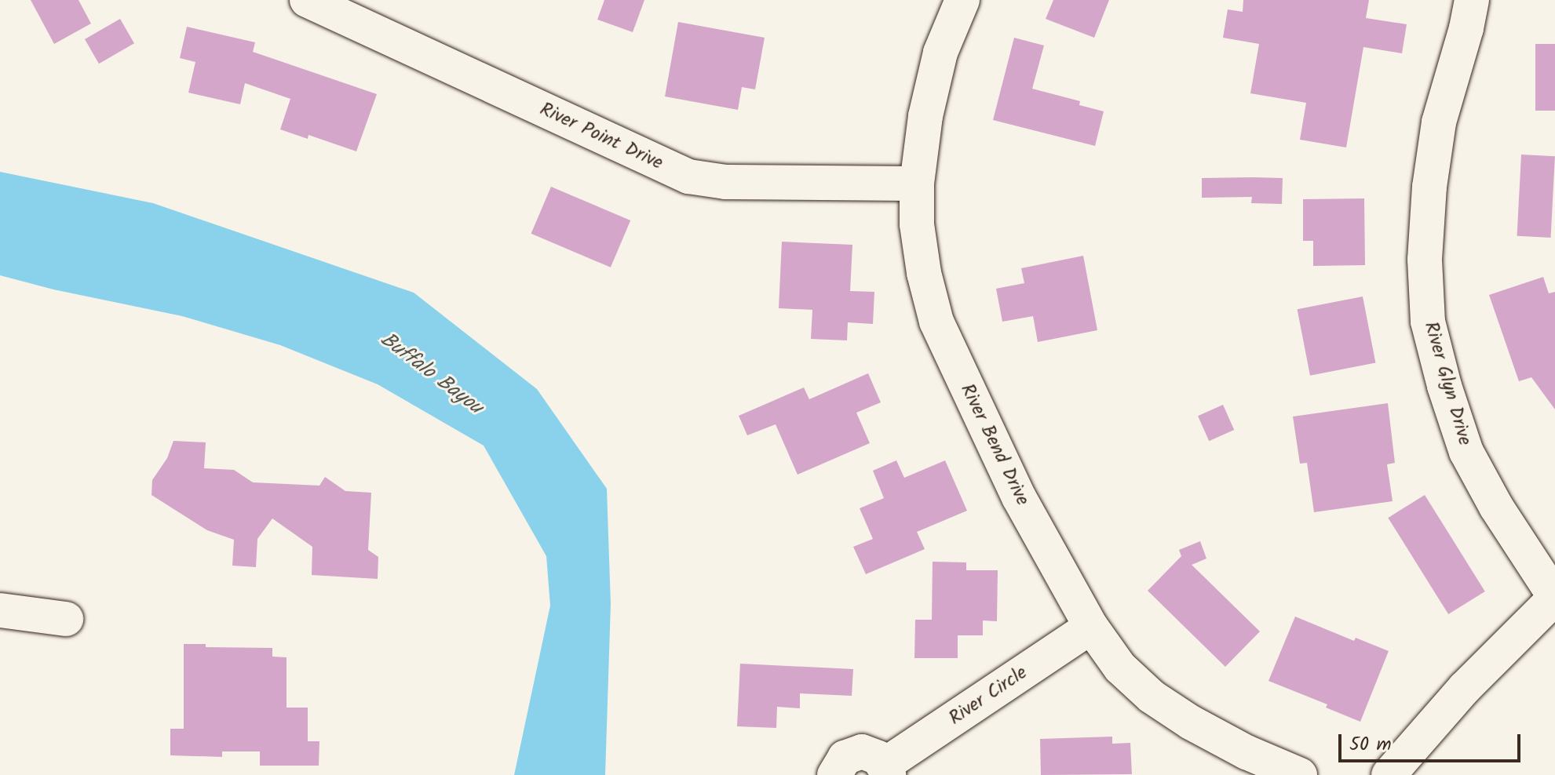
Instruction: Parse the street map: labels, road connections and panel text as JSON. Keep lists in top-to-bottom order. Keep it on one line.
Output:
{"streets":{"street":["River Point Drive","River Glyn Drive","River Bend Drive","River Circle"]},"crossings":[["River Point Drive","River Bend Drive"],["River Bend Drive","River Circle"]],"water":["Buffalo Bayou"],"scale_bar":"50 m"}
